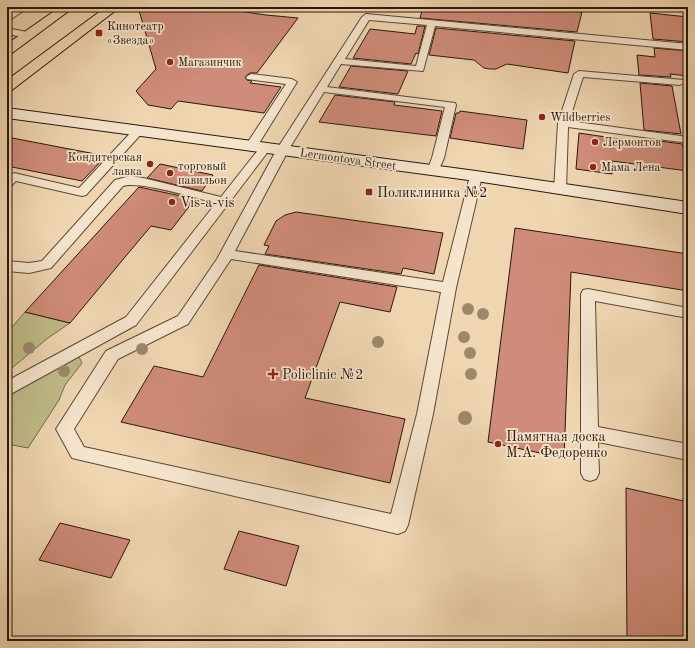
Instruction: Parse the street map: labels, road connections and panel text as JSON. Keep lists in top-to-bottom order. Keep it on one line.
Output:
{"streets":{"main road":["Lermontova Street"]},"places":{"transit":["Кинотеатр «Звезда»","Поликлиника №2"],"other":["Магазинчик","Wildberries","Лермонтов","Кондитерская лавка","Мама Лена","торговый павильон","Vis-a-vis","Памятная доска М.А. Федоренко"],"health":["Policlinic №2"]}}
